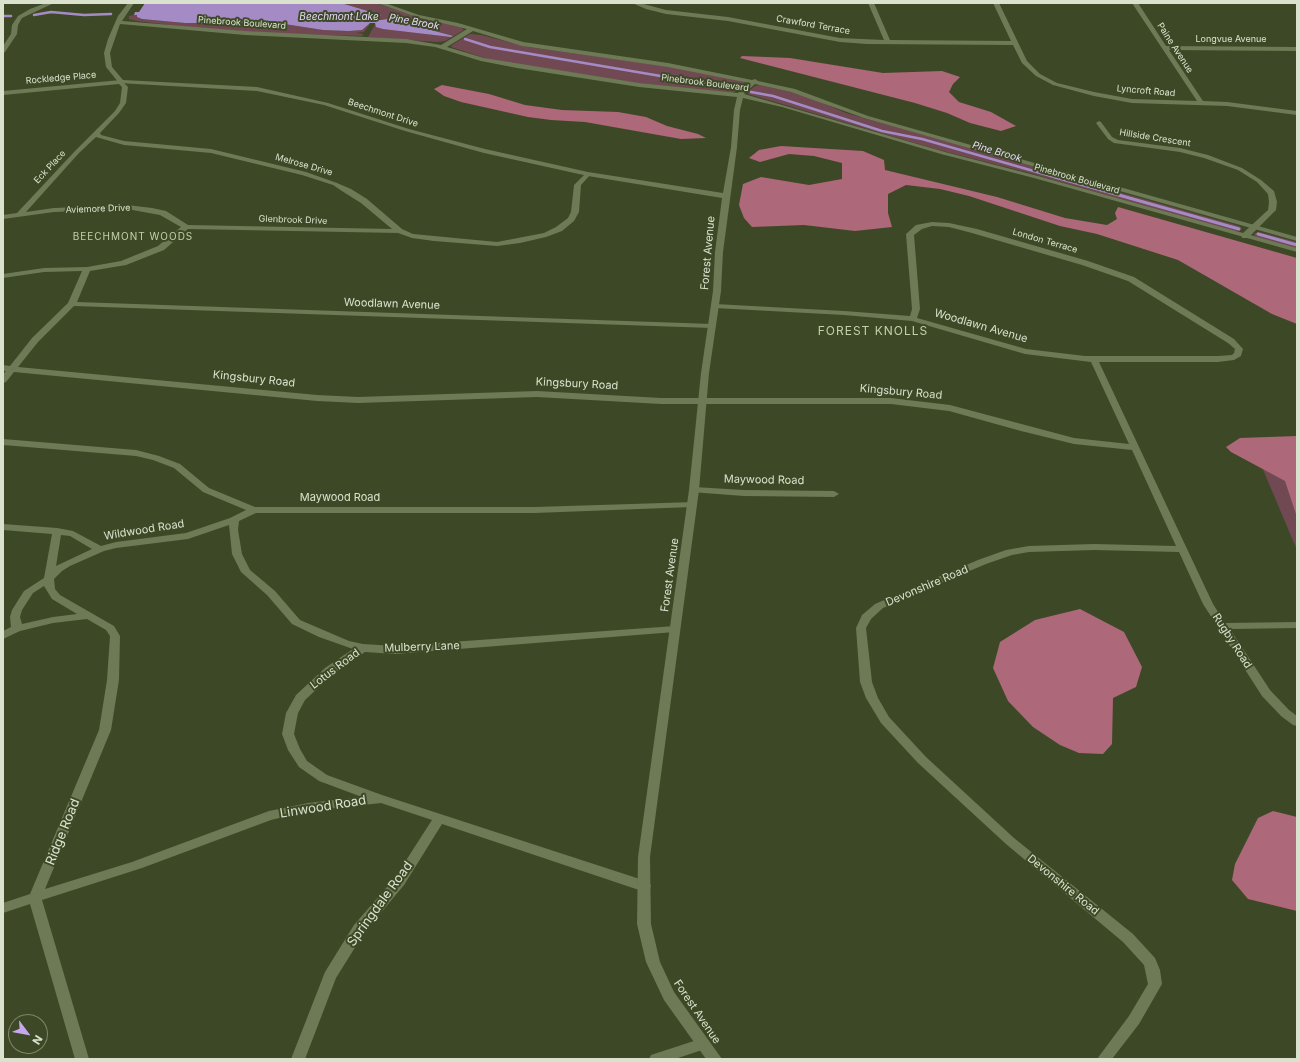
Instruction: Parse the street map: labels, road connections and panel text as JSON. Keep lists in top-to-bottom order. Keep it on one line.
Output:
{"streets":{"street":["Pinebrook Boulevard","Crawford Terrace","Longvue Avenue","Paine Avenue","Rockledge Place","Lyncroft Road","Beechmont Drive","Hillside Crescent","Melrose Drive","Eck Place","Aviemore Drive","Glenbrook Drive","London Terrace","Forest Avenue","Woodlawn Avenue","Kingsbury Road","Maywood Road","Wildwood Road","Devonshire Road","Rugby Road","Mulberry Lane","Lotus Road","Linwood Road","Ridge Road","Springdale Road"]},"crossings":[["Pinebrook Boulevard","Hillside Crescent"],["Pinebrook Boulevard","Forest Avenue"],["Crawford Terrace","Lyncroft Road"],["Longvue Avenue","Paine Avenue"],["Paine Avenue","Lyncroft Road"],["Rockledge Place","Beechmont Drive"],["Beechmont Drive","Melrose Drive"],["Beechmont Drive","Forest Avenue"],["Melrose Drive","Eck Place"],["Melrose Drive","Glenbrook Drive"],["Eck Place","Aviemore Drive"],["Aviemore Drive","Glenbrook Drive"],["London Terrace","Woodlawn Avenue"],["Forest Avenue","Woodlawn Avenue"],["Forest Avenue","Kingsbury Road"],["Forest Avenue","Maywood Road"],["Forest Avenue","Mulberry Lane"],["Forest Avenue","Linwood Road"],["Wildwood Road","Mulberry Lane"],["Wildwood Road","Ridge Road"],["Devonshire Road","Rugby Road"],["Mulberry Lane","Lotus Road"],["Lotus Road","Linwood Road"],["Linwood Road","Ridge Road"],["Linwood Road","Springdale Road"]],"districts":["BEECHMONT WOODS","FOREST KNOLLS"],"water":["Beechmont Lake","Pine Brook"],"north":"bottom right"}
